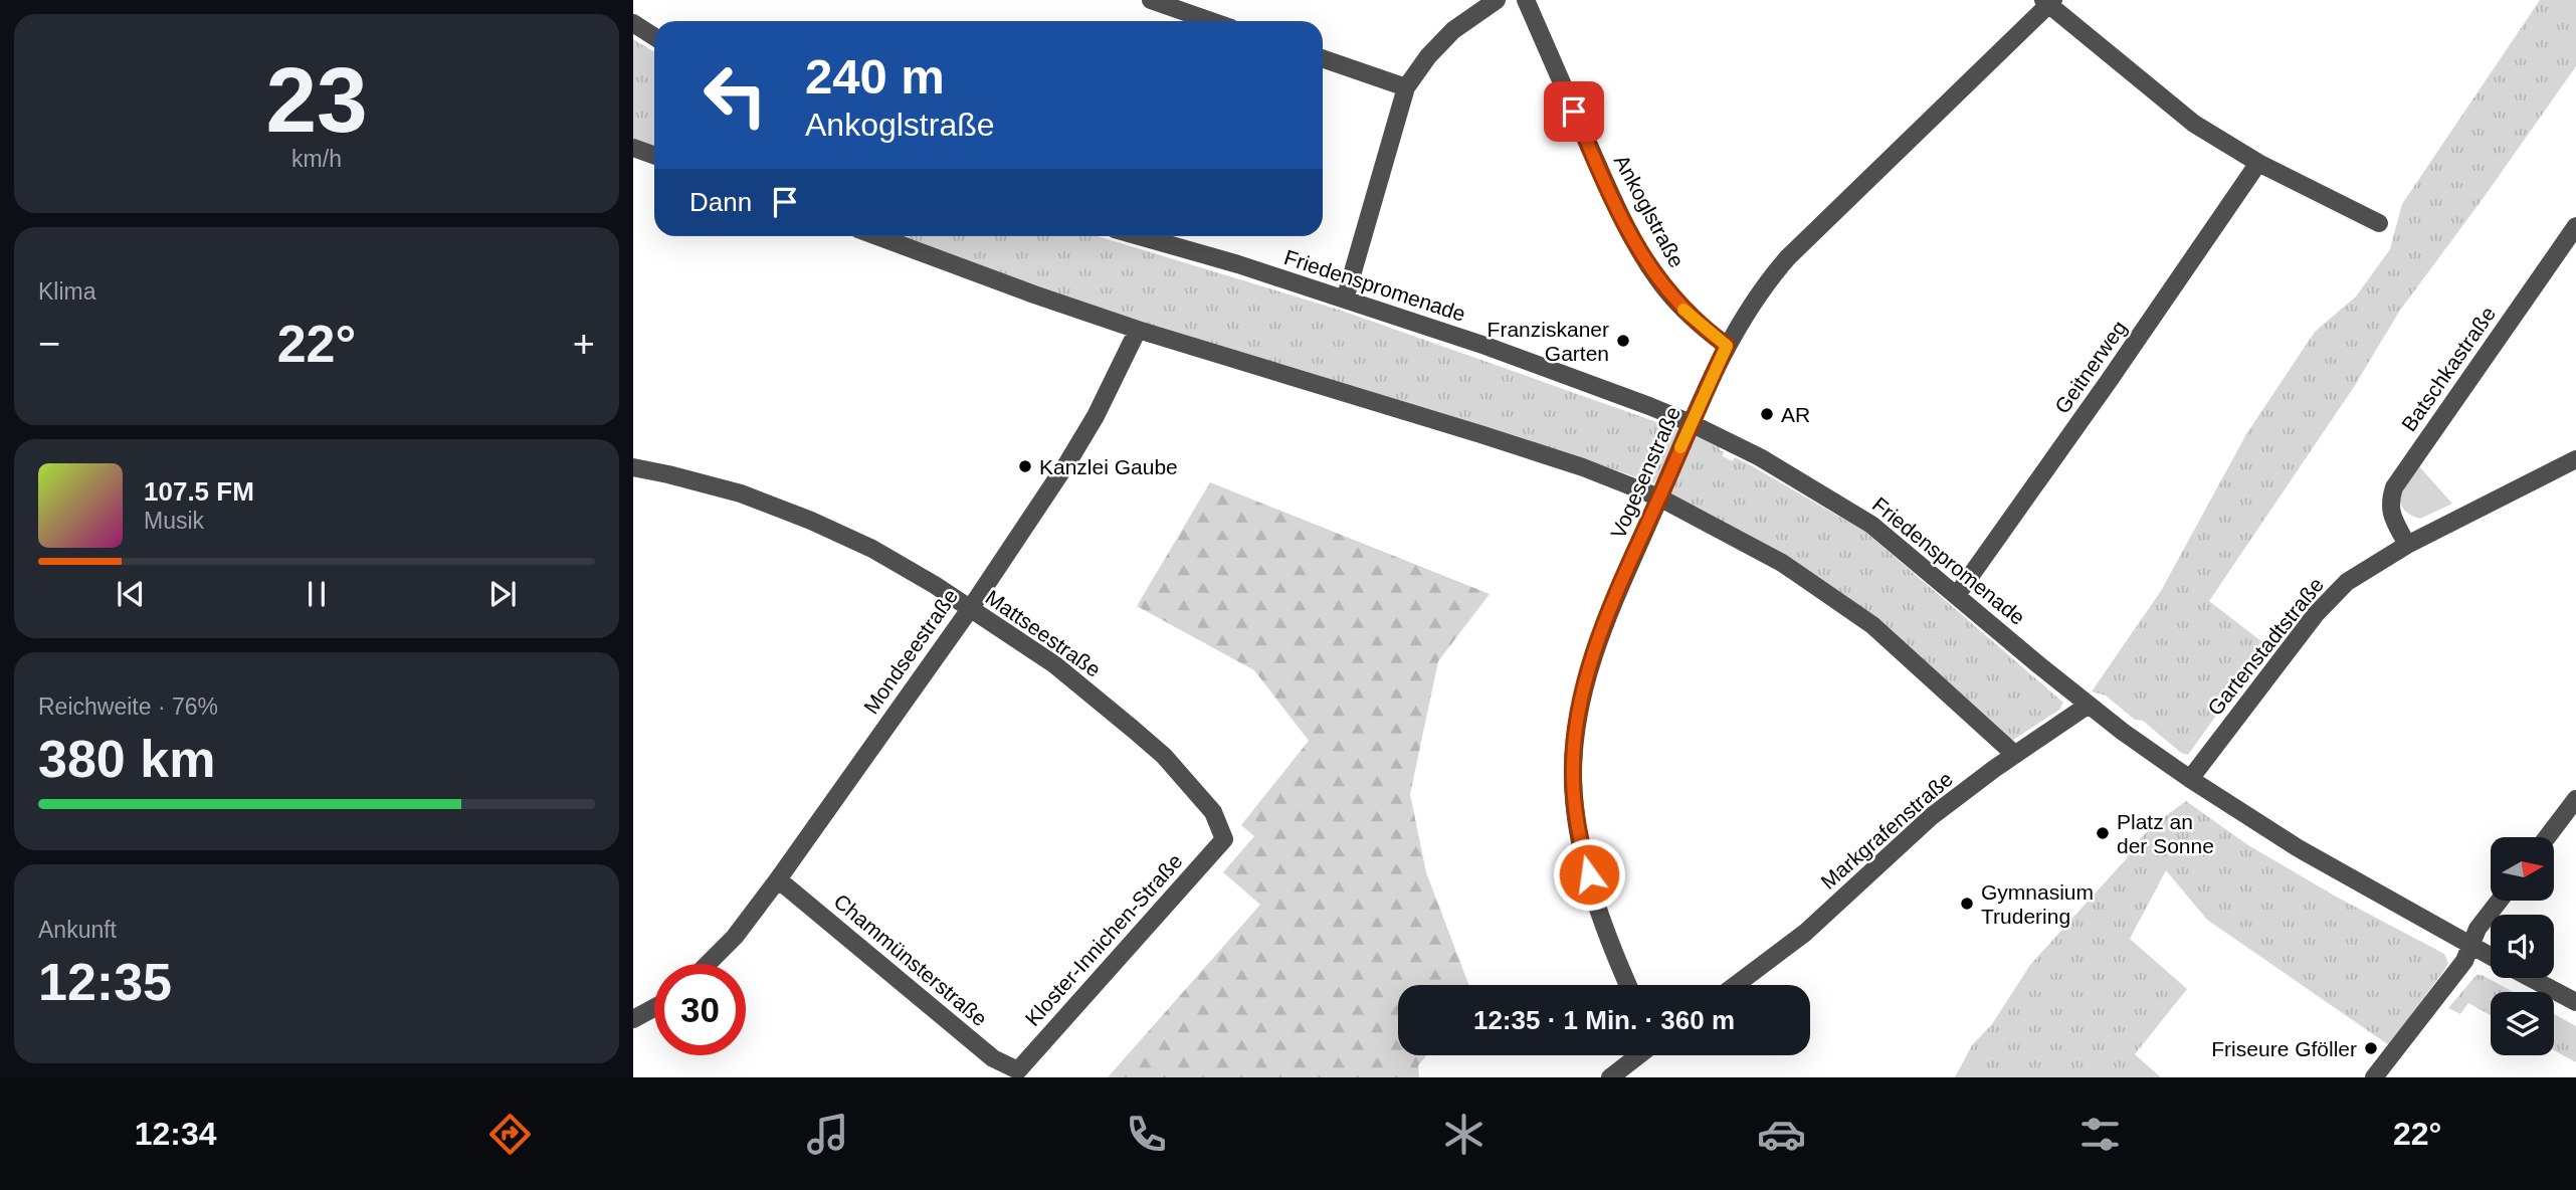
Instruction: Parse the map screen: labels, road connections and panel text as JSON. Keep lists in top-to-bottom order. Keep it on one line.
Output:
{"streets":{"street":["Ankoglstraße","Friedenspromenade","Geitnerweg","Batschkastraße","Vogesenstraße","Mattseestraße","Gartenstadtstraße","Mondseestraße","Markgrafenstraße","Kloster-Innichen-Straße","Chammünsterstraße"]},"crossings":[["Ankoglstraße","Vogesenstraße"],["Friedenspromenade","Geitnerweg"],["Friedenspromenade","Vogesenstraße"],["Friedenspromenade","Gartenstadtstraße"],["Friedenspromenade","Markgrafenstraße"],["Batschkastraße","Gartenstadtstraße"],["Mattseestraße","Mondseestraße"],["Mattseestraße","Kloster-Innichen-Straße"],["Mondseestraße","Chammünsterstraße"],["Kloster-Innichen-Straße","Chammünsterstraße"]],"places":["Franziskaner Garten","AR","Kanzlei Gaube","Platz an der Sonne","Gymnasium Trudering","Friseure Gföller"],"north":"right","page":{"tile":[["23","km/h"],"Klima",["Reichweite · 76%","380 km"],["Ankunft","12:35"]],"turn":["240 m","Ankoglstraße"],"then":"Dann","heat":["−","22°","+"],"song":["107.5 FM","Musik"],"limit":"30","trip":"12:35 · 1 Min. · 360 m","tabs":["12:34","22°"]}}
